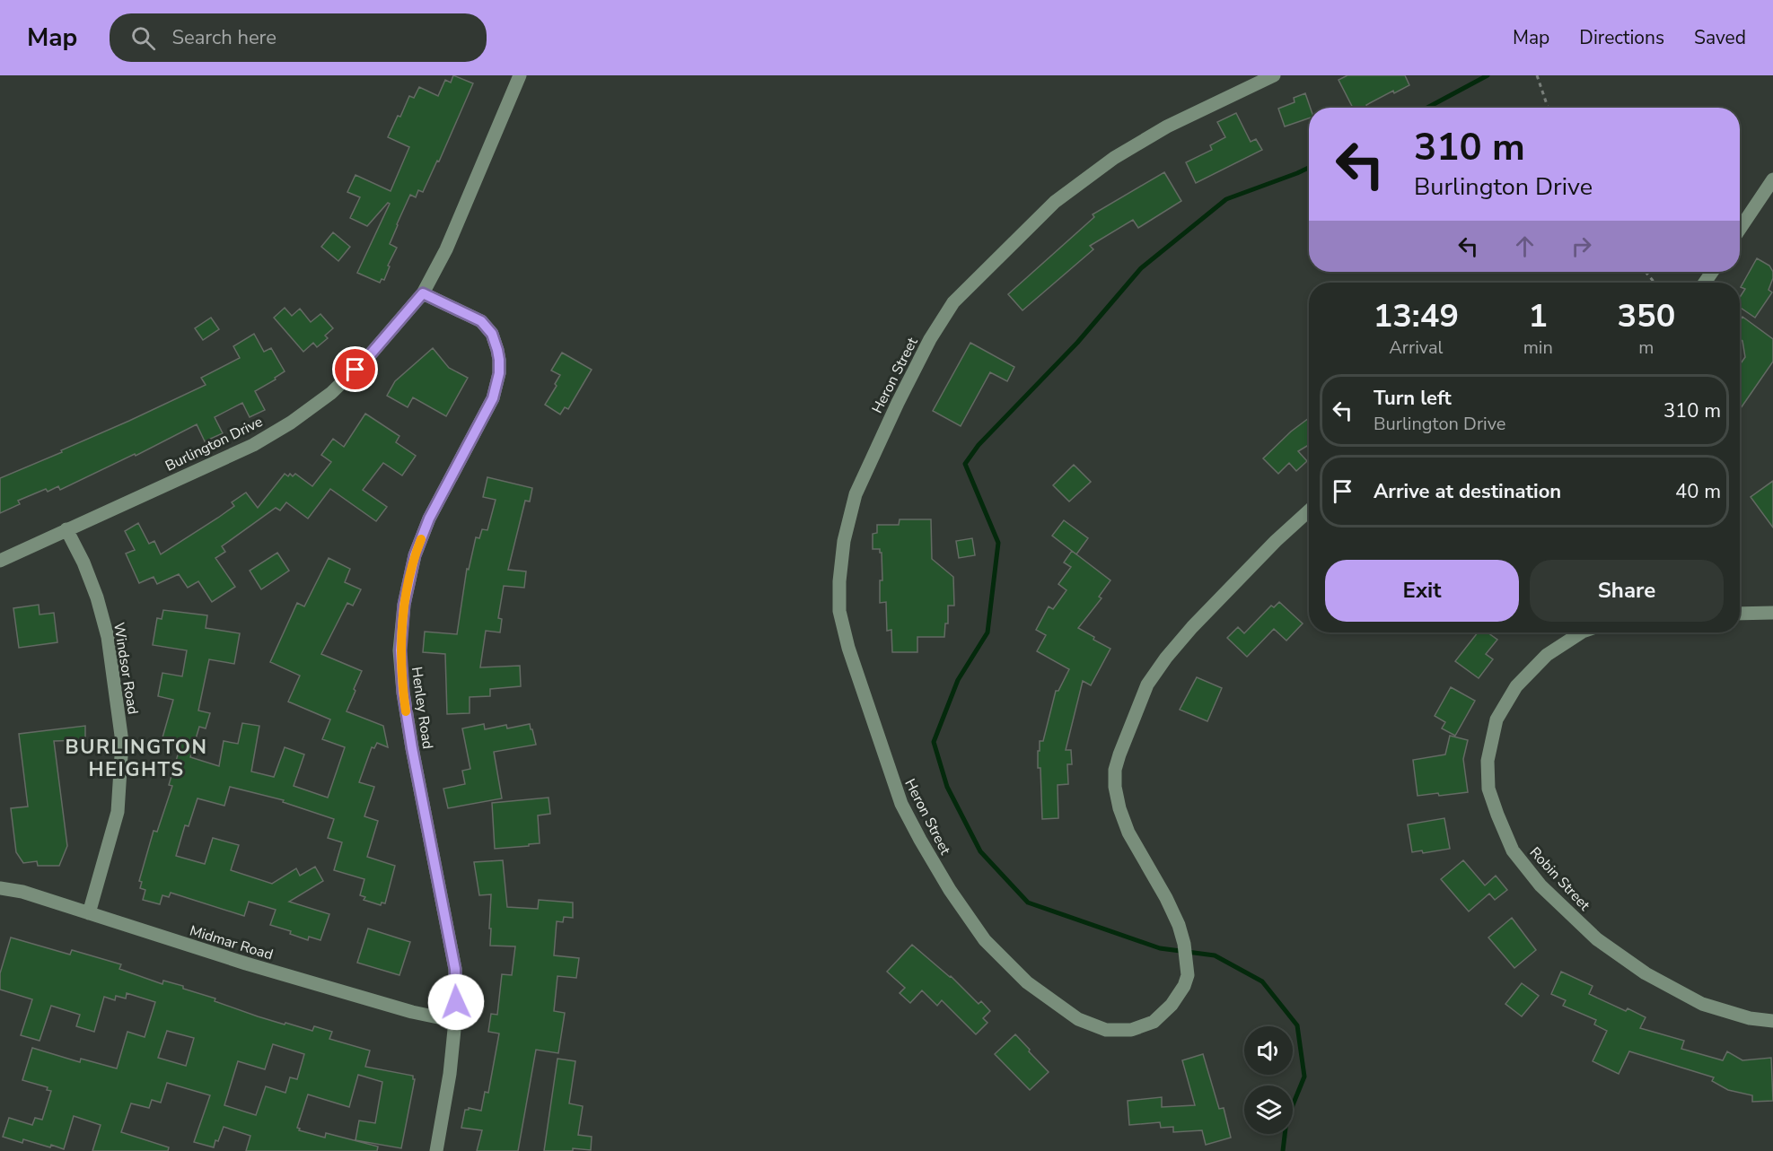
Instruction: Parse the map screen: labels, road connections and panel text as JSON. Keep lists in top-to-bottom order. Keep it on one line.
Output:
{"streets":{"street":["Heron Street","Burlington Drive","Windsor Road","Henley Road","Robin Street","Midmar Road"]},"crossings":[["Burlington Drive","Windsor Road"],["Burlington Drive","Henley Road"],["Windsor Road","Midmar Road"],["Henley Road","Midmar Road"]],"districts":["BURLINGTON HEIGHTS"],"page":{"header":"Map","search":"Search here","nav":["Map","Directions","Saved"],"turn":["310 m","Burlington Drive"],"eta":["13:49","Arrival","1","min","350","m"],"list":[{"name":"Turn left","note":"Burlington Drive","value":"310 m"},{"name":"Arrive at destination","value":"40 m"}],"buttons":["Exit","Share"]}}
